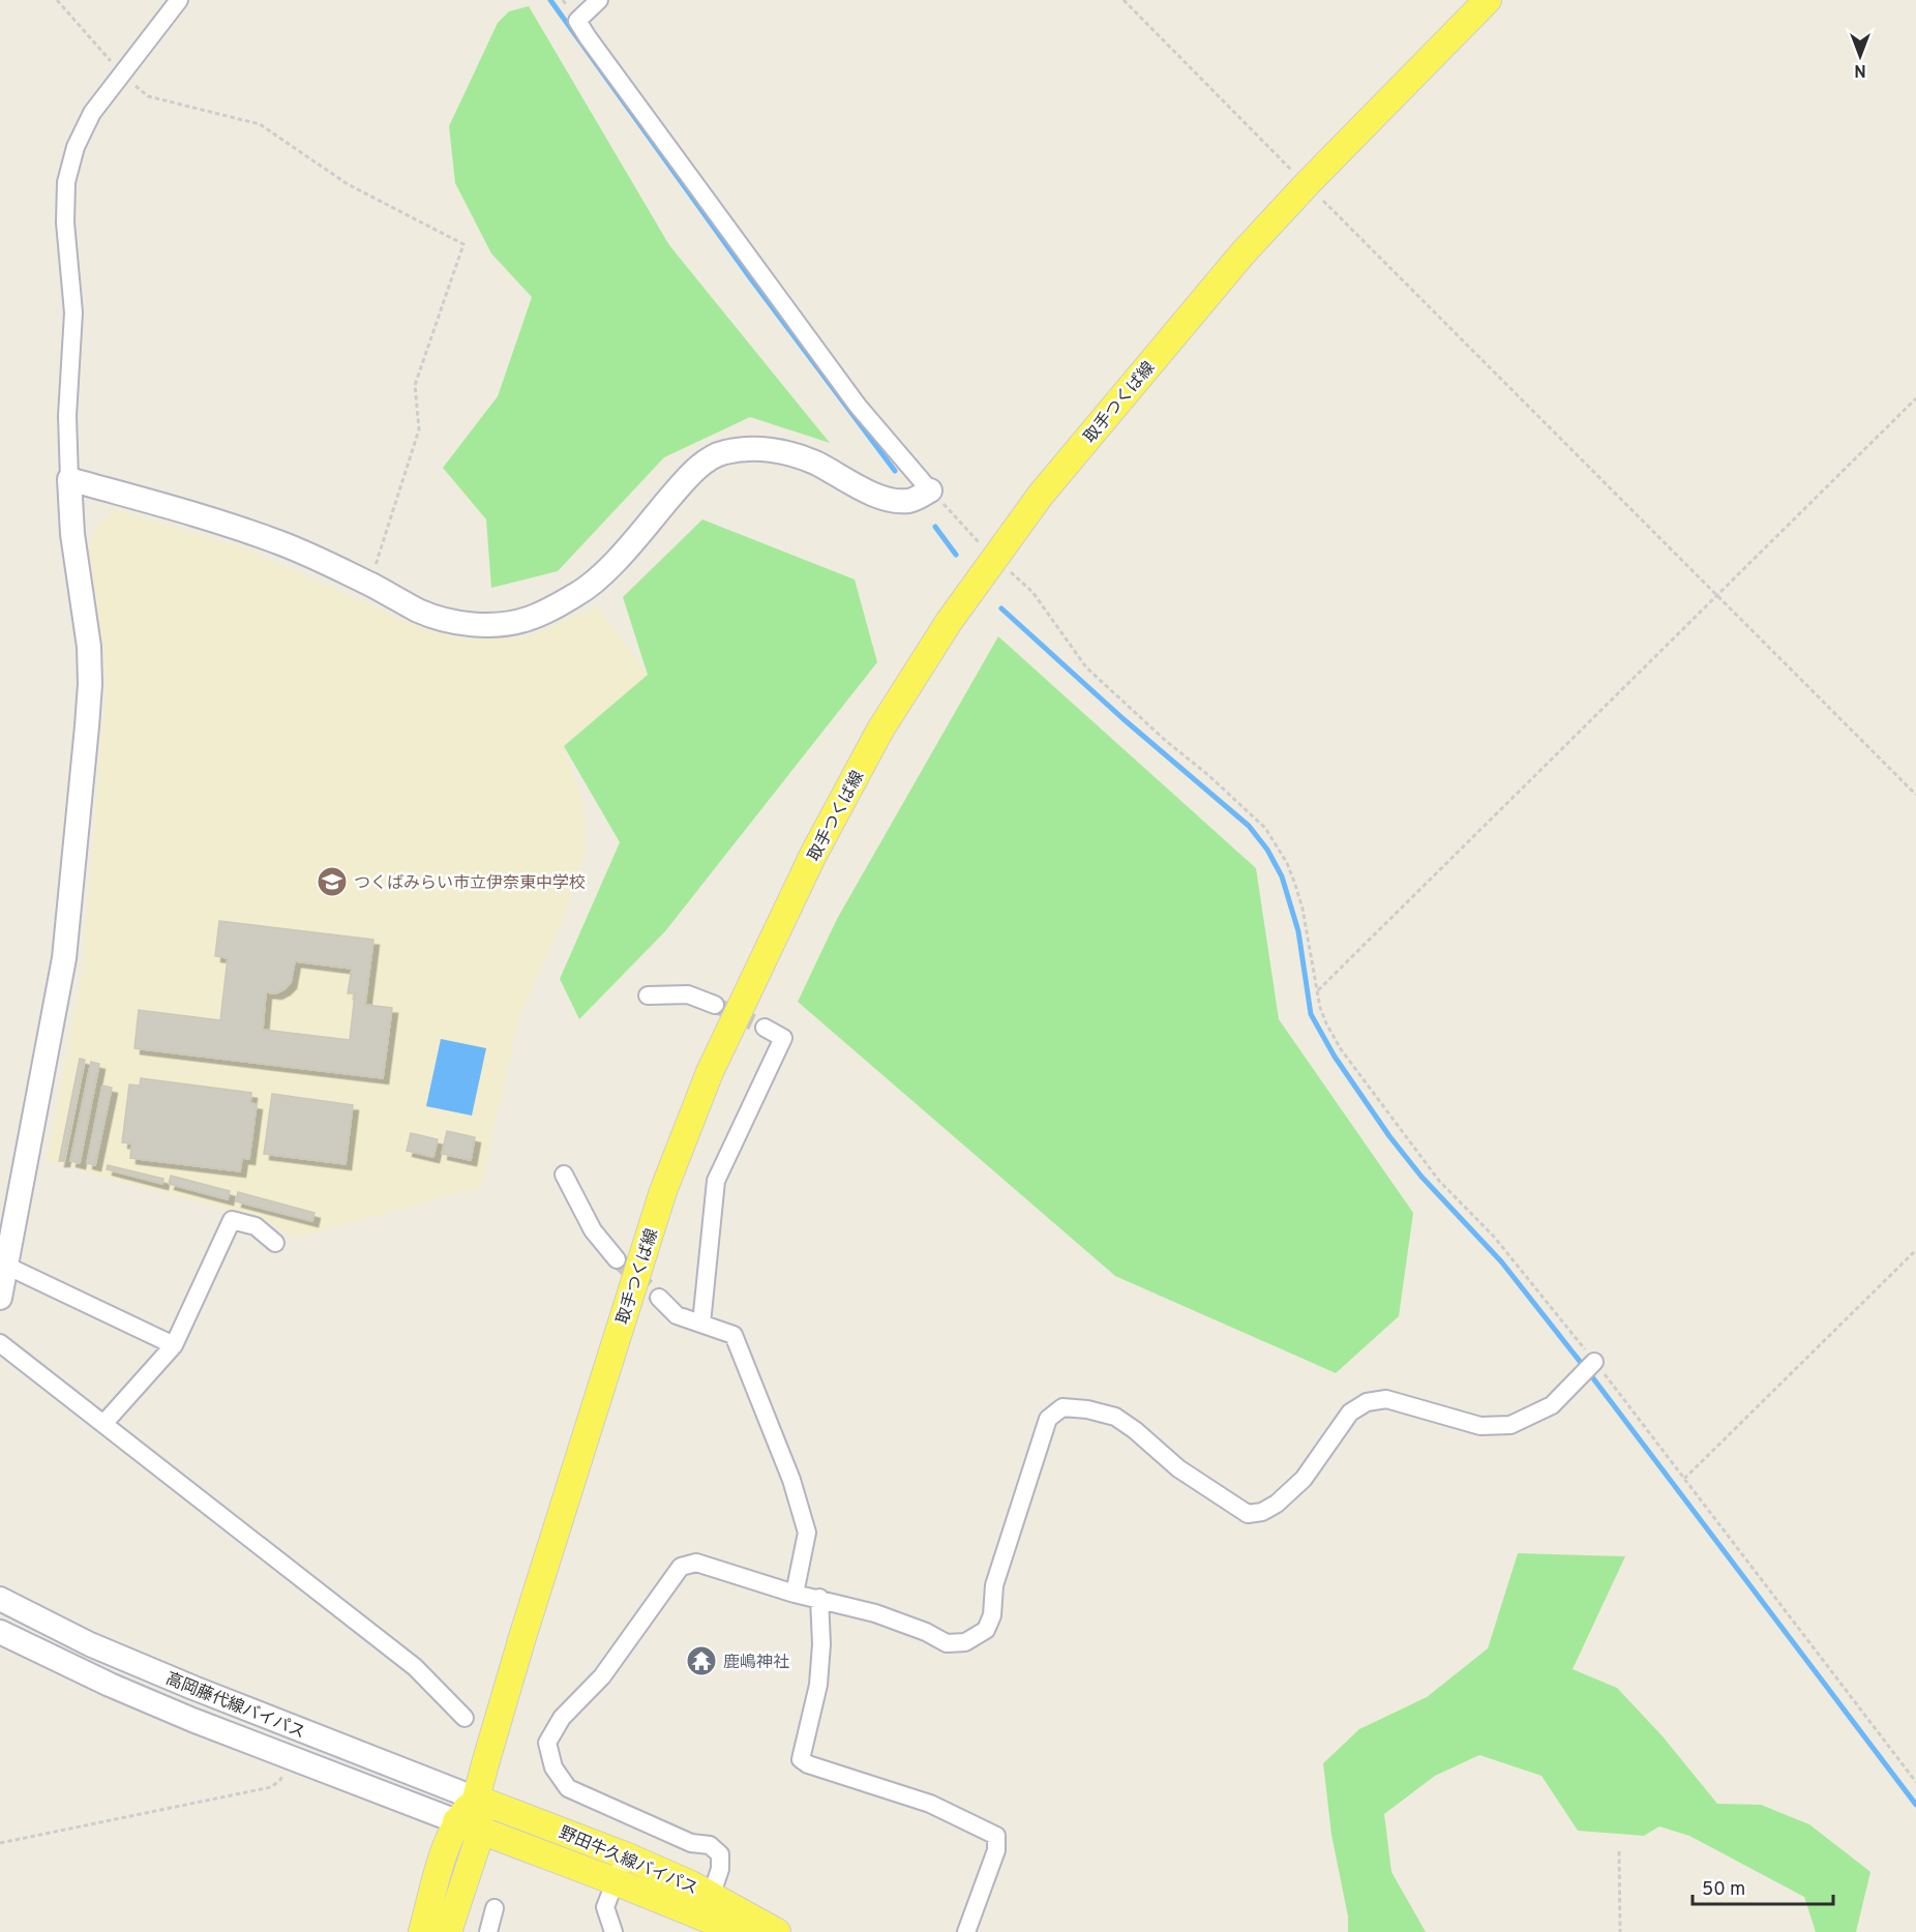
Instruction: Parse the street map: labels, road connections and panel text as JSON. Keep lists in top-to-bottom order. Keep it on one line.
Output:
{"streets":{"main road":["取手つくば線","野田牛久線バイパス"],"street":["高岡藤代線バイパス"]},"crossings":[["取手つくば線","高岡藤代線バイパス"],["取手つくば線","野田牛久線バイパス"],["高岡藤代線バイパス","野田牛久線バイパス"]],"places":{"school or university":["つくばみらい市立伊奈東中学校"],"temple":["鹿嶋神社"]},"scale_bar":"50 m","north":"bottom"}
